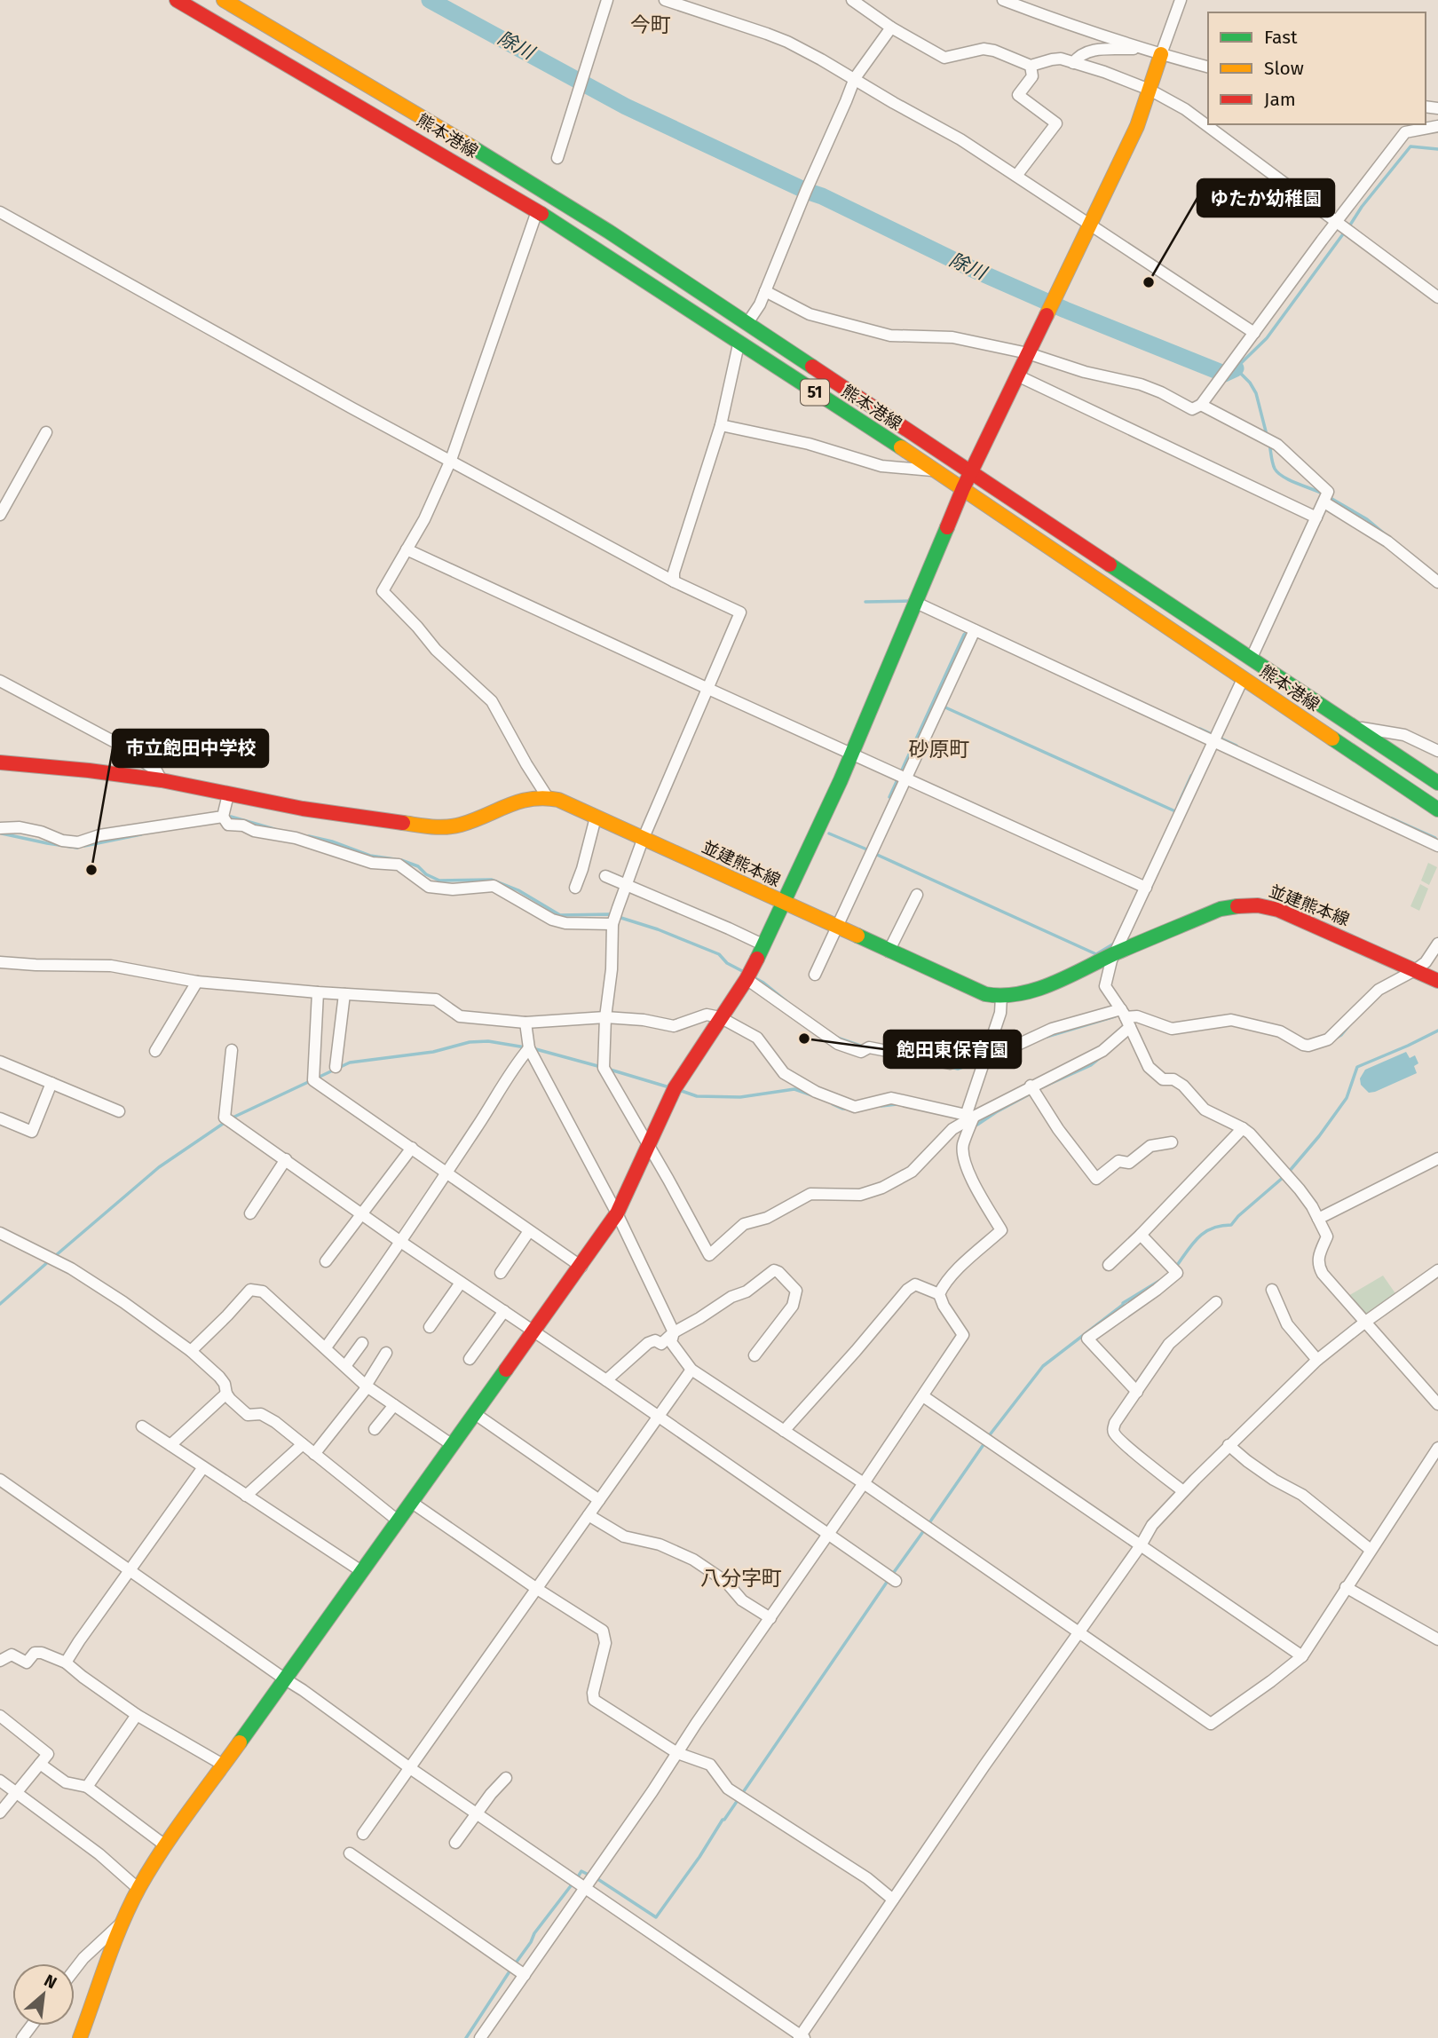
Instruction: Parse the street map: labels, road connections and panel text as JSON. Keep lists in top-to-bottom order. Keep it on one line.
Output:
{"streets":{"main road":["熊本港線","51","並建熊本線"]},"districts":["今町","砂原町","八分字町"],"water":["除川"],"places":["ゆたか幼稚園","市立飽田中学校","飽田東保育園"],"legend":["Fast","Slow","Jam"],"north":"top right"}
